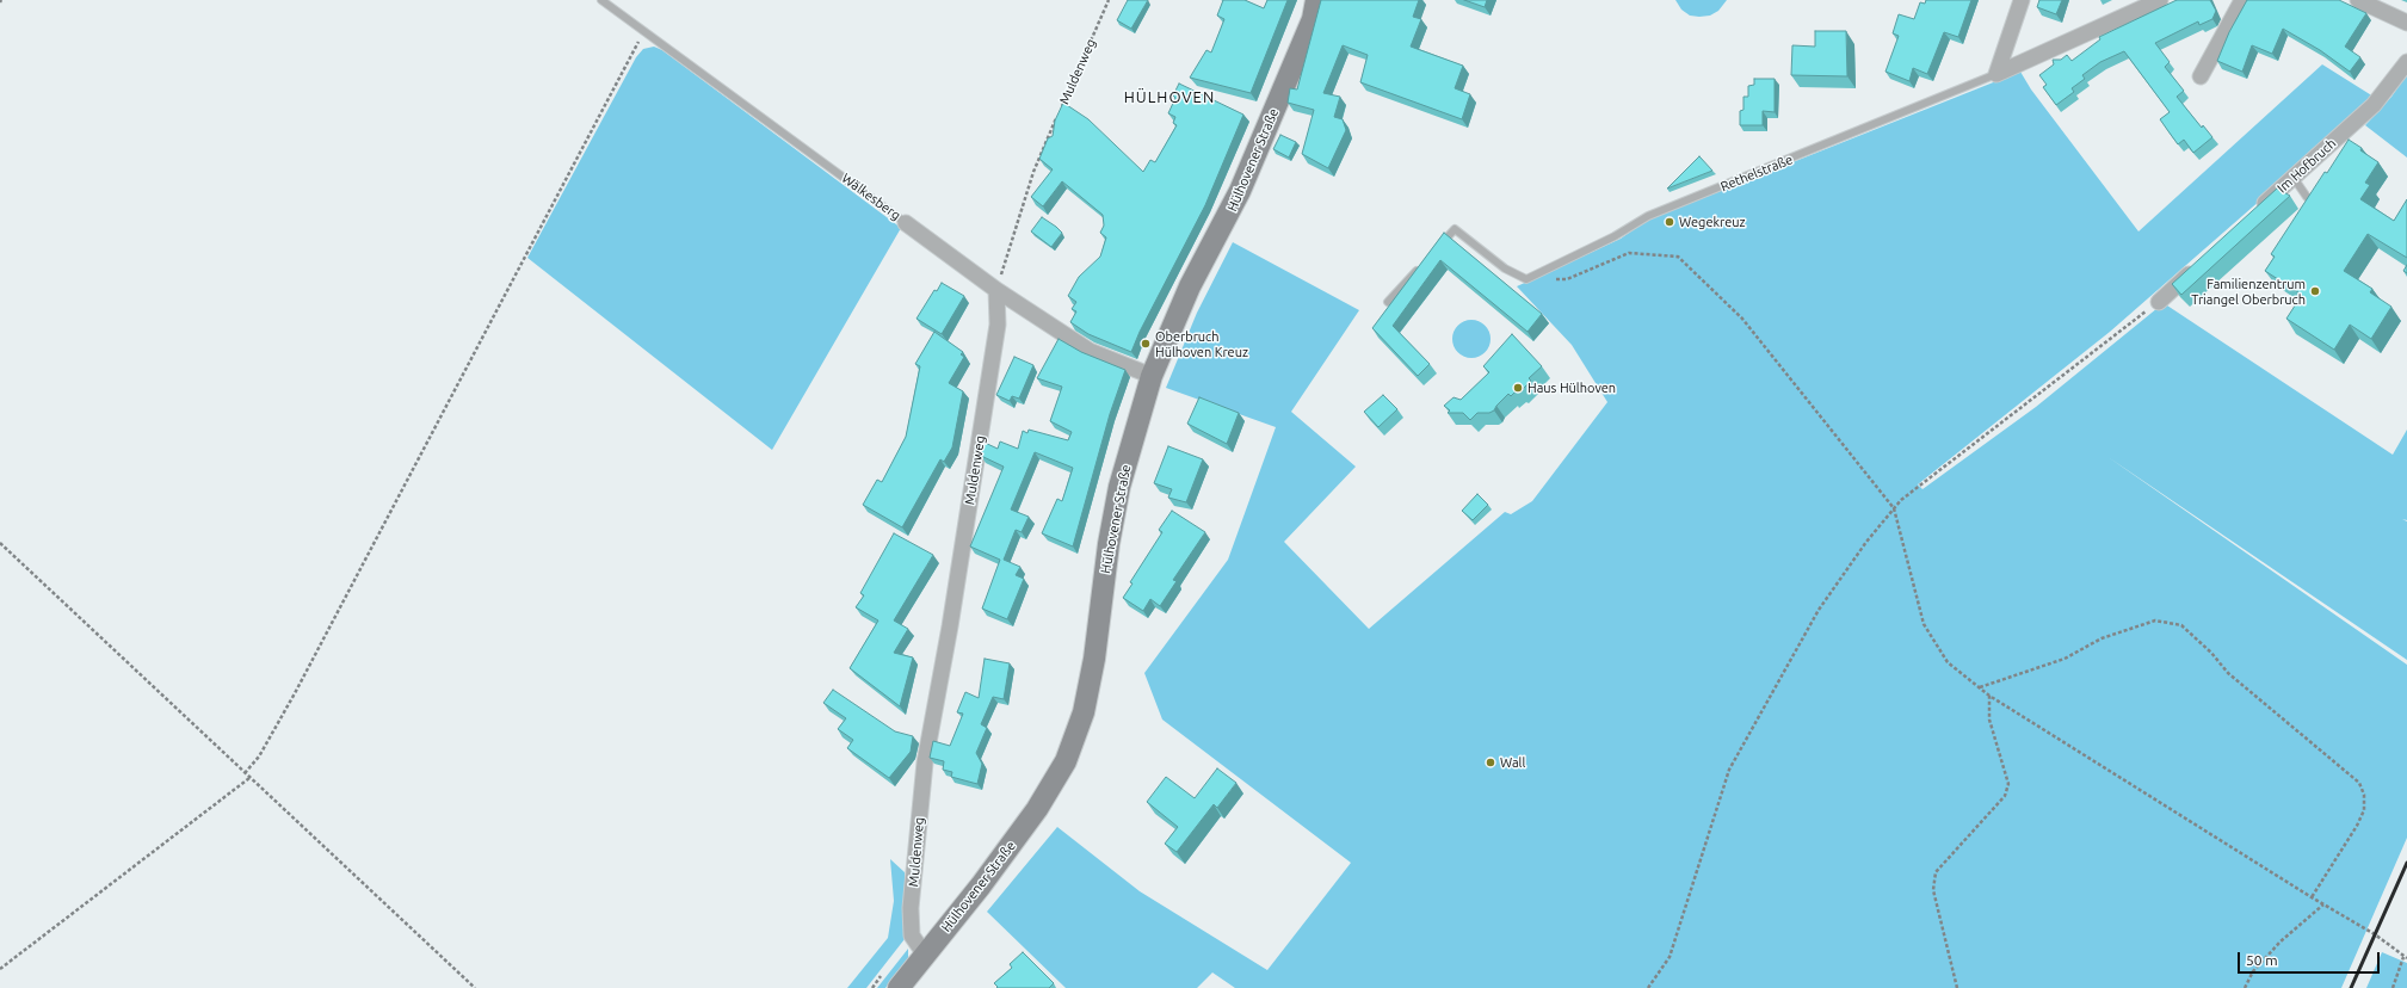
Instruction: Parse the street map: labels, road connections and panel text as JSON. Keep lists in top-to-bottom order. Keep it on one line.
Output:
{"streets":{"main road":["Hülhovener Straße"],"street":["Muldenweg","Im Hofbruch","Rethelstraße","Wälkesberg"]},"crossings":[["Muldenweg","Hülhovener Straße"],["Muldenweg","Wälkesberg"],["Hülhovener Straße","Wälkesberg"]],"districts":["HÜLHOVEN"],"places":["Wegekreuz","Familienzentrum Triangel Oberbruch","Oberbruch Hülhoven Kreuz","Haus Hülhoven","Wall"],"scale_bar":"50 m"}
